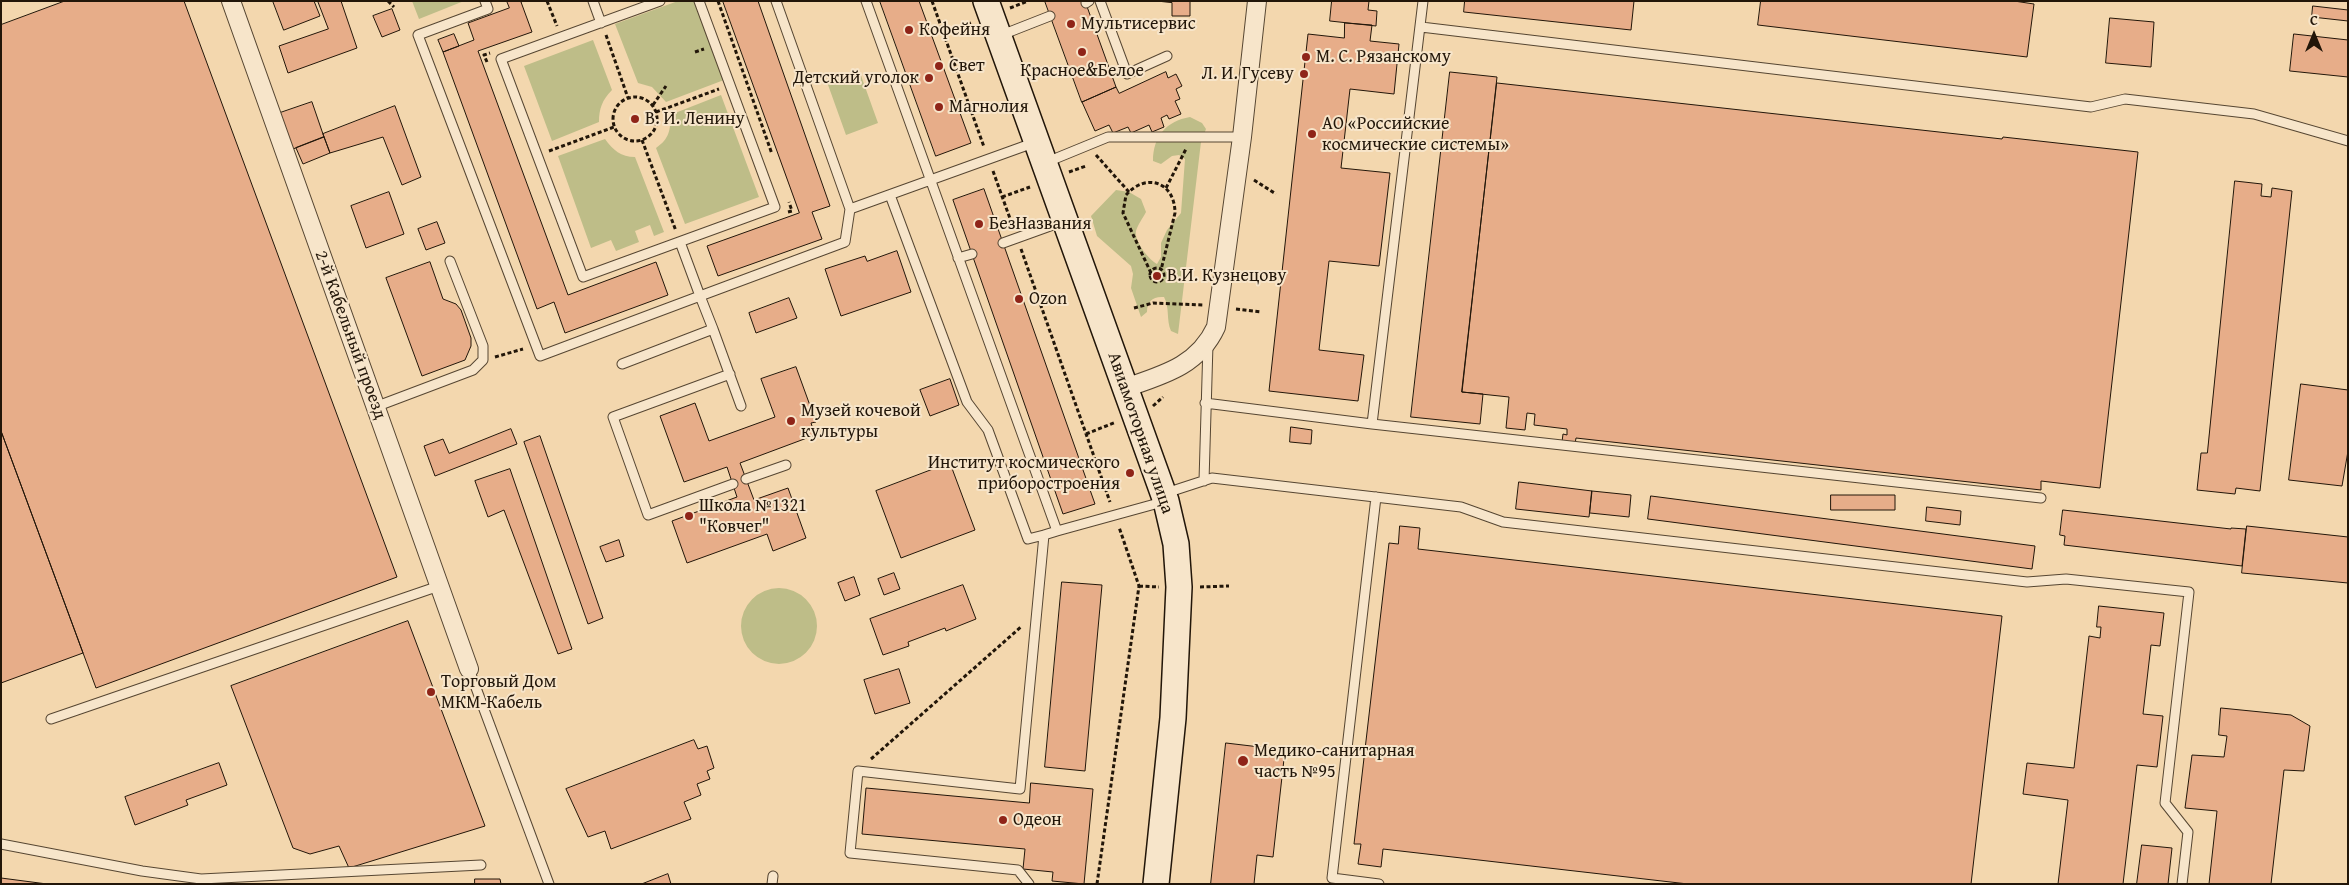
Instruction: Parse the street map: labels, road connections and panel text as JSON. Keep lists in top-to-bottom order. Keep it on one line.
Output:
{"streets":{"street":["2-й Кабельный проезд","Авиамоторная улица"]},"places":["Мультисервис","Кофейня","Красное&Белое","М. С. Рязанскому","Свет","Л. И. Гусеву","Детский уголок","Магнолия","В. И. Ленину","АО «Российские космические системы»","БезНазвания","В.И. Кузнецову","Ozon","Музей кочевой культуры","Институт космического приборостроения","Школа №1321 \"Ковчег\"","Торговый Дом МКМ-Кабель","Медико-санитарная часть №95","Одеон"],"north":"top"}
